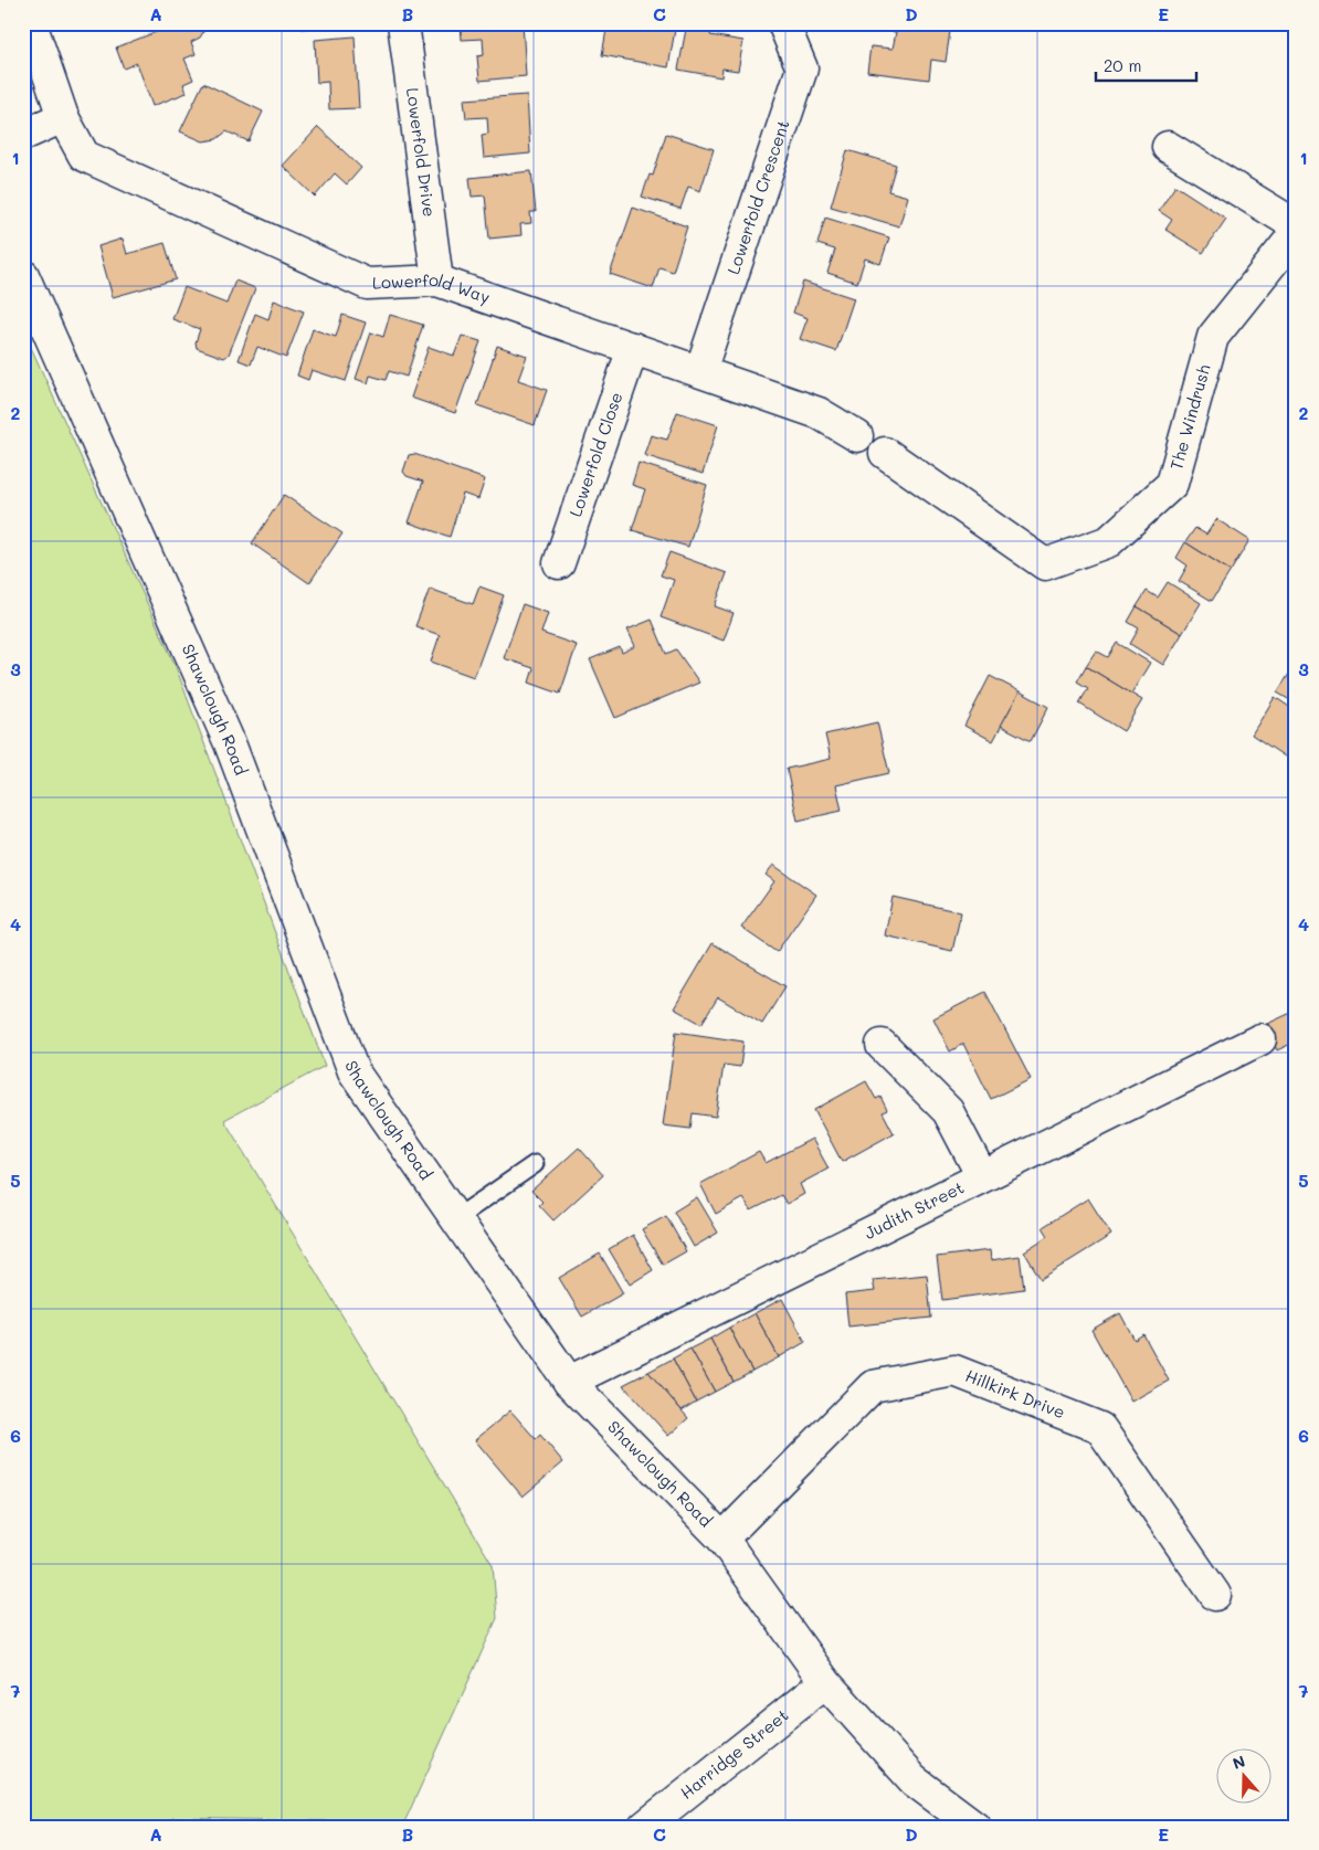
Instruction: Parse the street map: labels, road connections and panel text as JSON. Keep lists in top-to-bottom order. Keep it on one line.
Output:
{"streets":{"street":["Lowerfold Drive","Lowerfold Crescent","Lowerfold Way","The Windrush","Lowerfold Close","Shawclough Road","Judith Street","Hillkirk Drive","Harridge Street"]},"crossings":[["Lowerfold Drive","Lowerfold Way"],["Lowerfold Crescent","Lowerfold Way"],["Lowerfold Way","Lowerfold Close"],["Shawclough Road","Judith Street"],["Shawclough Road","Hillkirk Drive"],["Shawclough Road","Harridge Street"]],"scale_bar":"20 m","north":"top","grid":{"columns":["A","B","C","D","E"],"rows":["1","2","3","4","5","6","7"]}}
